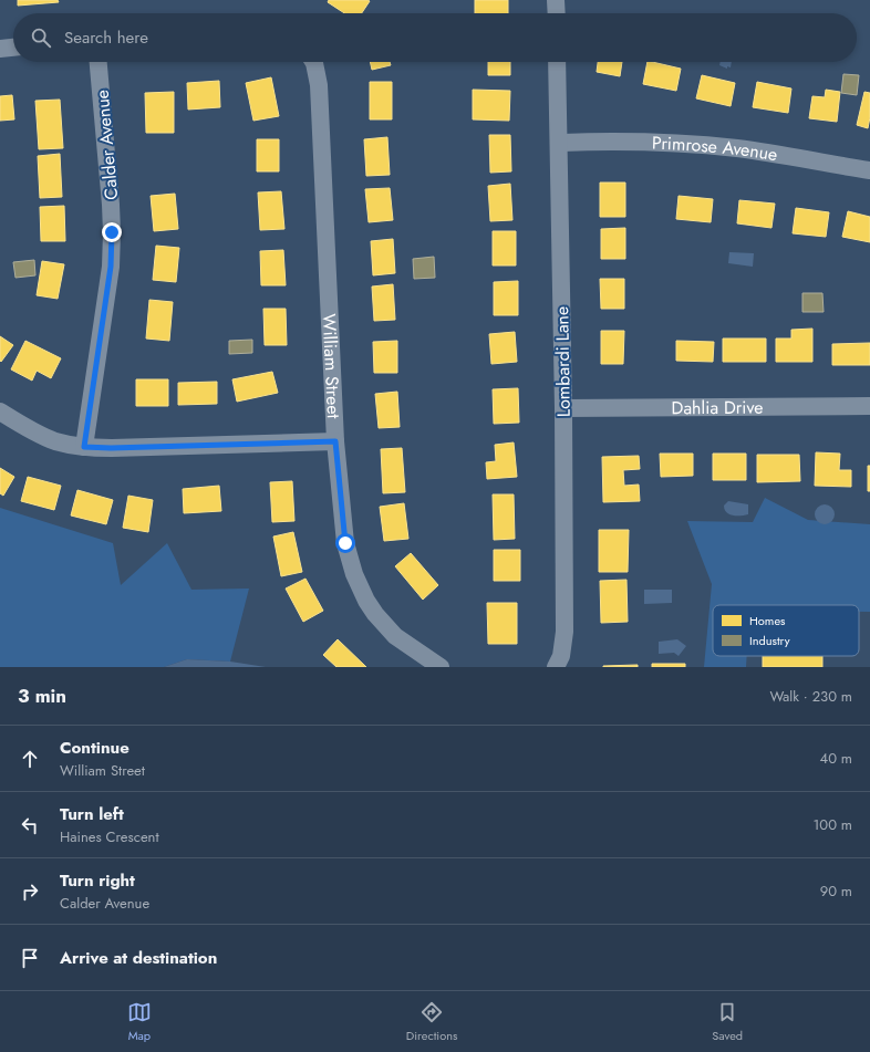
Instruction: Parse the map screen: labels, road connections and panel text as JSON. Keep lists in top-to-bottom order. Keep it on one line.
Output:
{"streets":{"street":["Calder Avenue","Primrose Avenue","Lombardi Lane","William Street","Dahlia Drive"]},"crossings":[["Primrose Avenue","Lombardi Lane"],["Lombardi Lane","Dahlia Drive"]],"legend":["Homes","Industry"],"page":{"search":"Search here","heading":["3 min","Walk · 230 m"],"list":[["Continue","William Street","40 m"],["Turn left","Haines Crescent","100 m"],["Turn right","Calder Avenue","90 m"],"Arrive at destination"],"nav":["Map","Directions","Saved"]}}
